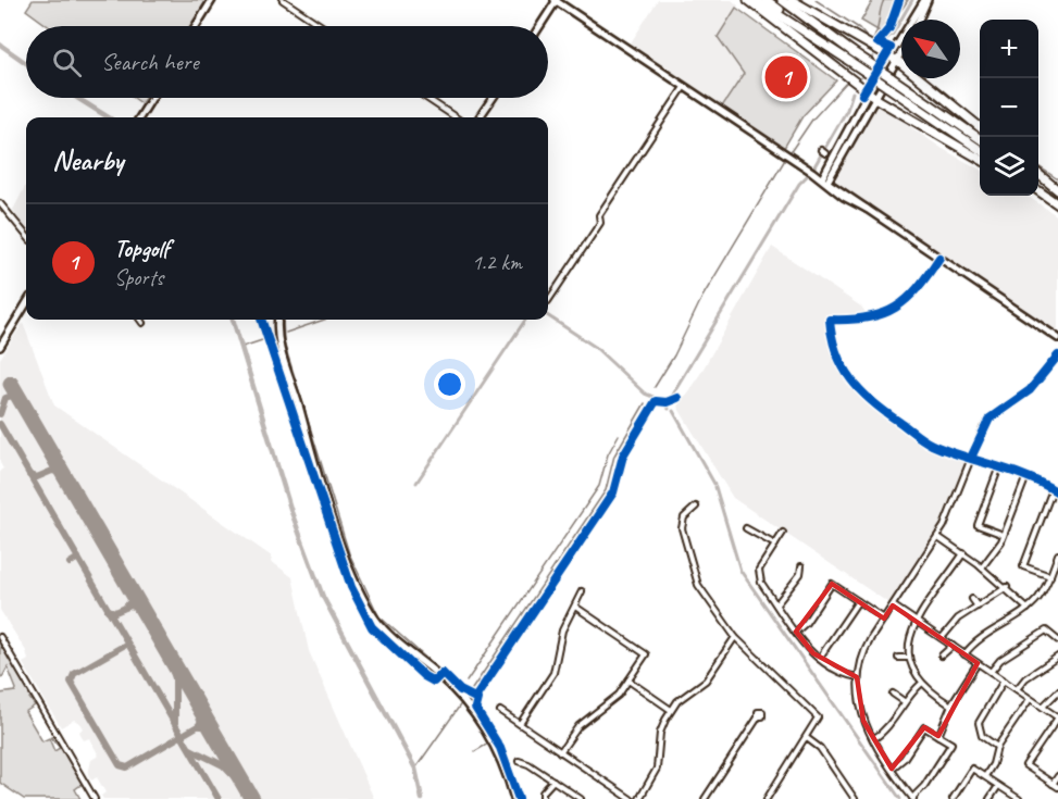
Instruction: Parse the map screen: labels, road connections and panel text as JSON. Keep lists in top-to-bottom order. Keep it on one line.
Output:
{"north":"top left","page":{"map_buttons":["+","−"],"search":"Search here","pins":"1","heading":"Nearby","list":[{"mark":"1","name":"Topgolf","note":"Sports","value":"1.2 km"}]}}
